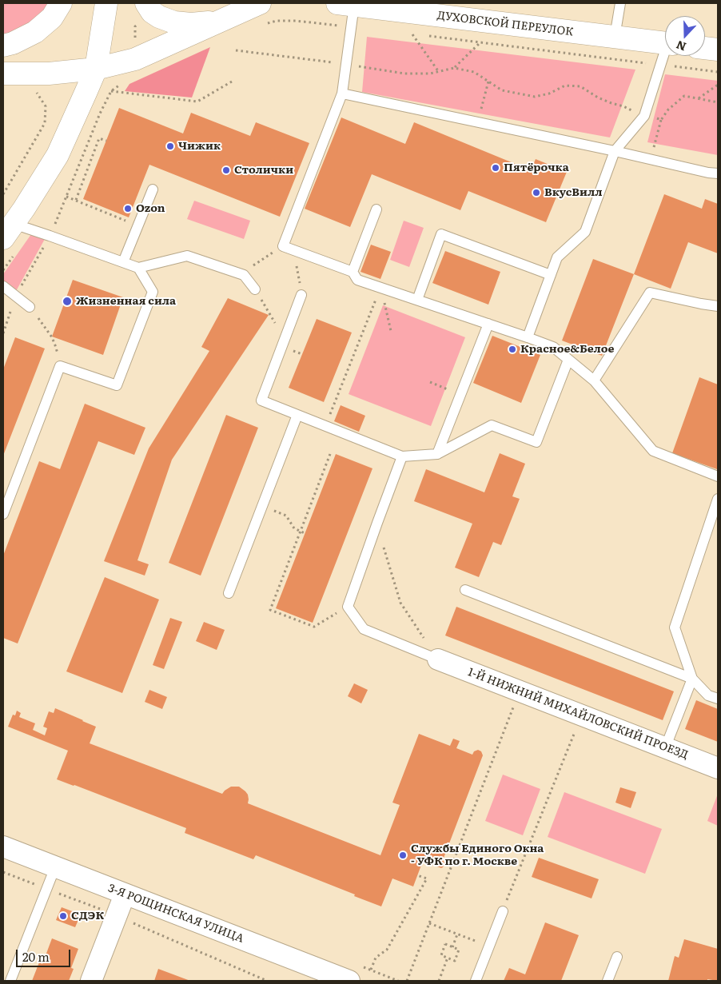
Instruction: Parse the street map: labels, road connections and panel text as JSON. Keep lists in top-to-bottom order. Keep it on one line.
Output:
{"streets":{"street":["ДУХОВСКОЙ ПЕРЕУЛОК","1-Й НИЖНИЙ МИХАЙЛОВСКИЙ ПРОЕЗД","3-Я РОЩИНСКАЯ УЛИЦА"]},"places":["Чижик","Пятёрочка","Столички","ВкусВилл","Ozon","Жизненная сила","Красное&Белое","Службы Единого Окна - УФК по г. Москве","СДЭК"],"scale_bar":"20 m","north":"bottom"}
